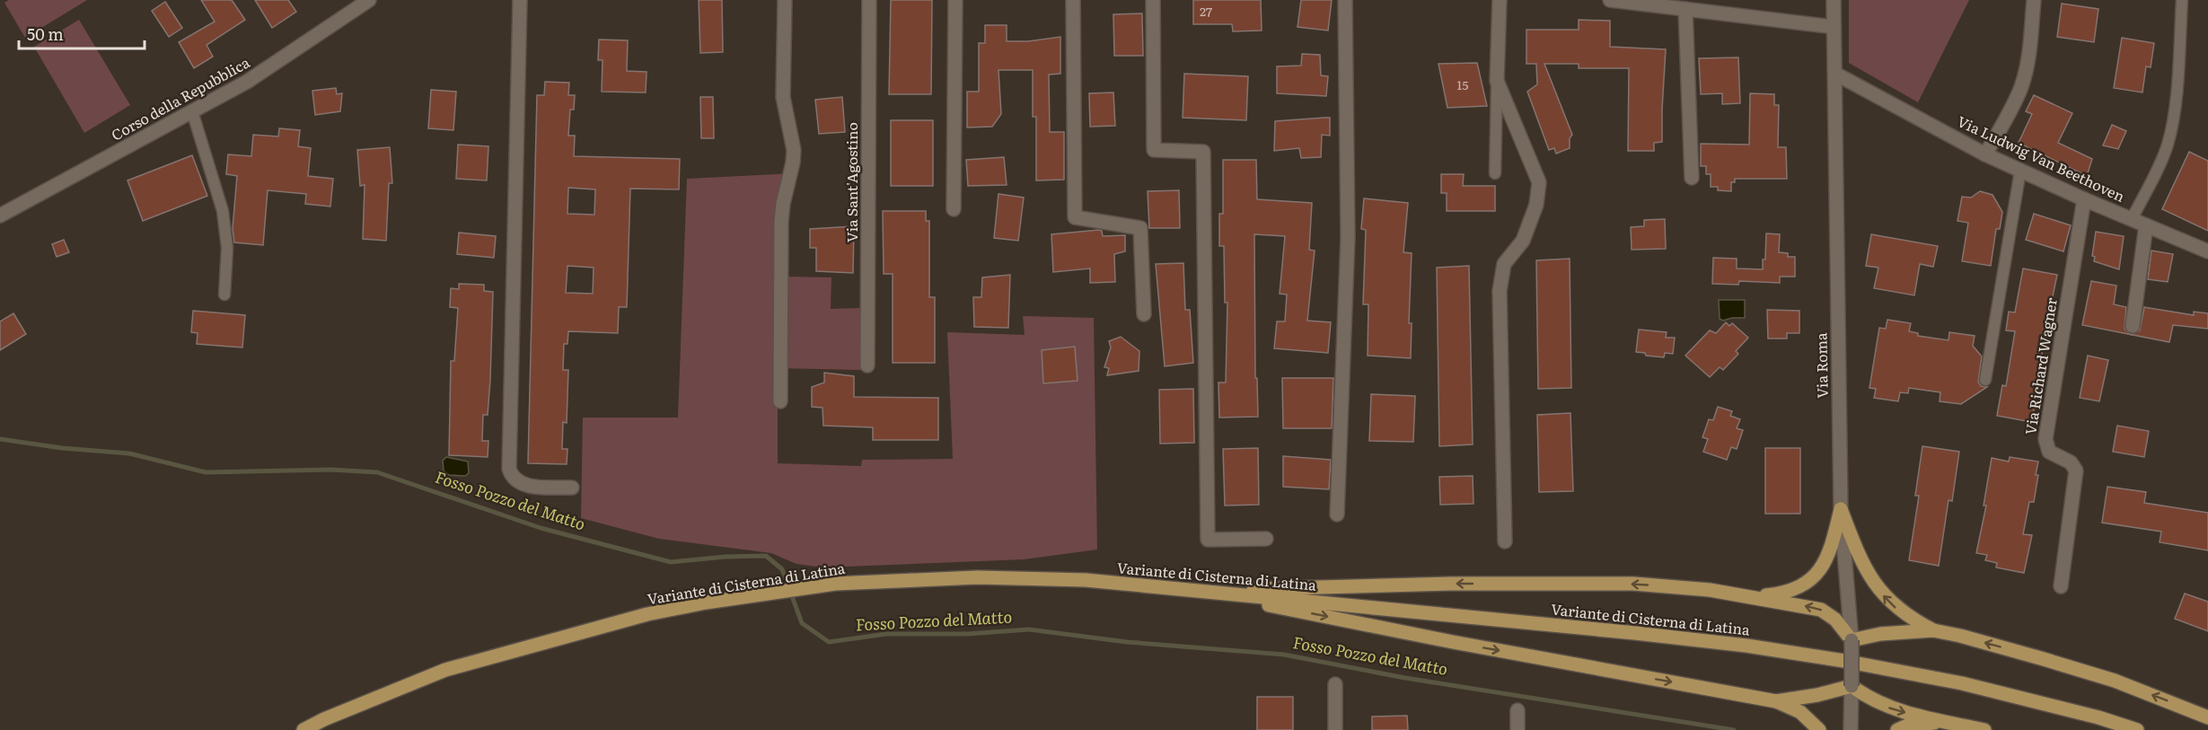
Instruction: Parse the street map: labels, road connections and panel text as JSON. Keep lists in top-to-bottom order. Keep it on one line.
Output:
{"streets":{"main road":["Variante di Cisterna di Latina"],"street":["Corso della Repubblica","Via Ludwig Van Beethoven","Via Sant'Agostino","Via Roma","Via Richard Wagner"]},"crossings":[["Via Ludwig Van Beethoven","Via Roma"],["Via Ludwig Van Beethoven","Via Richard Wagner"]],"water":["Fosso Pozzo del Matto"],"house_numbers":["27","15"],"scale_bar":"50 m"}
